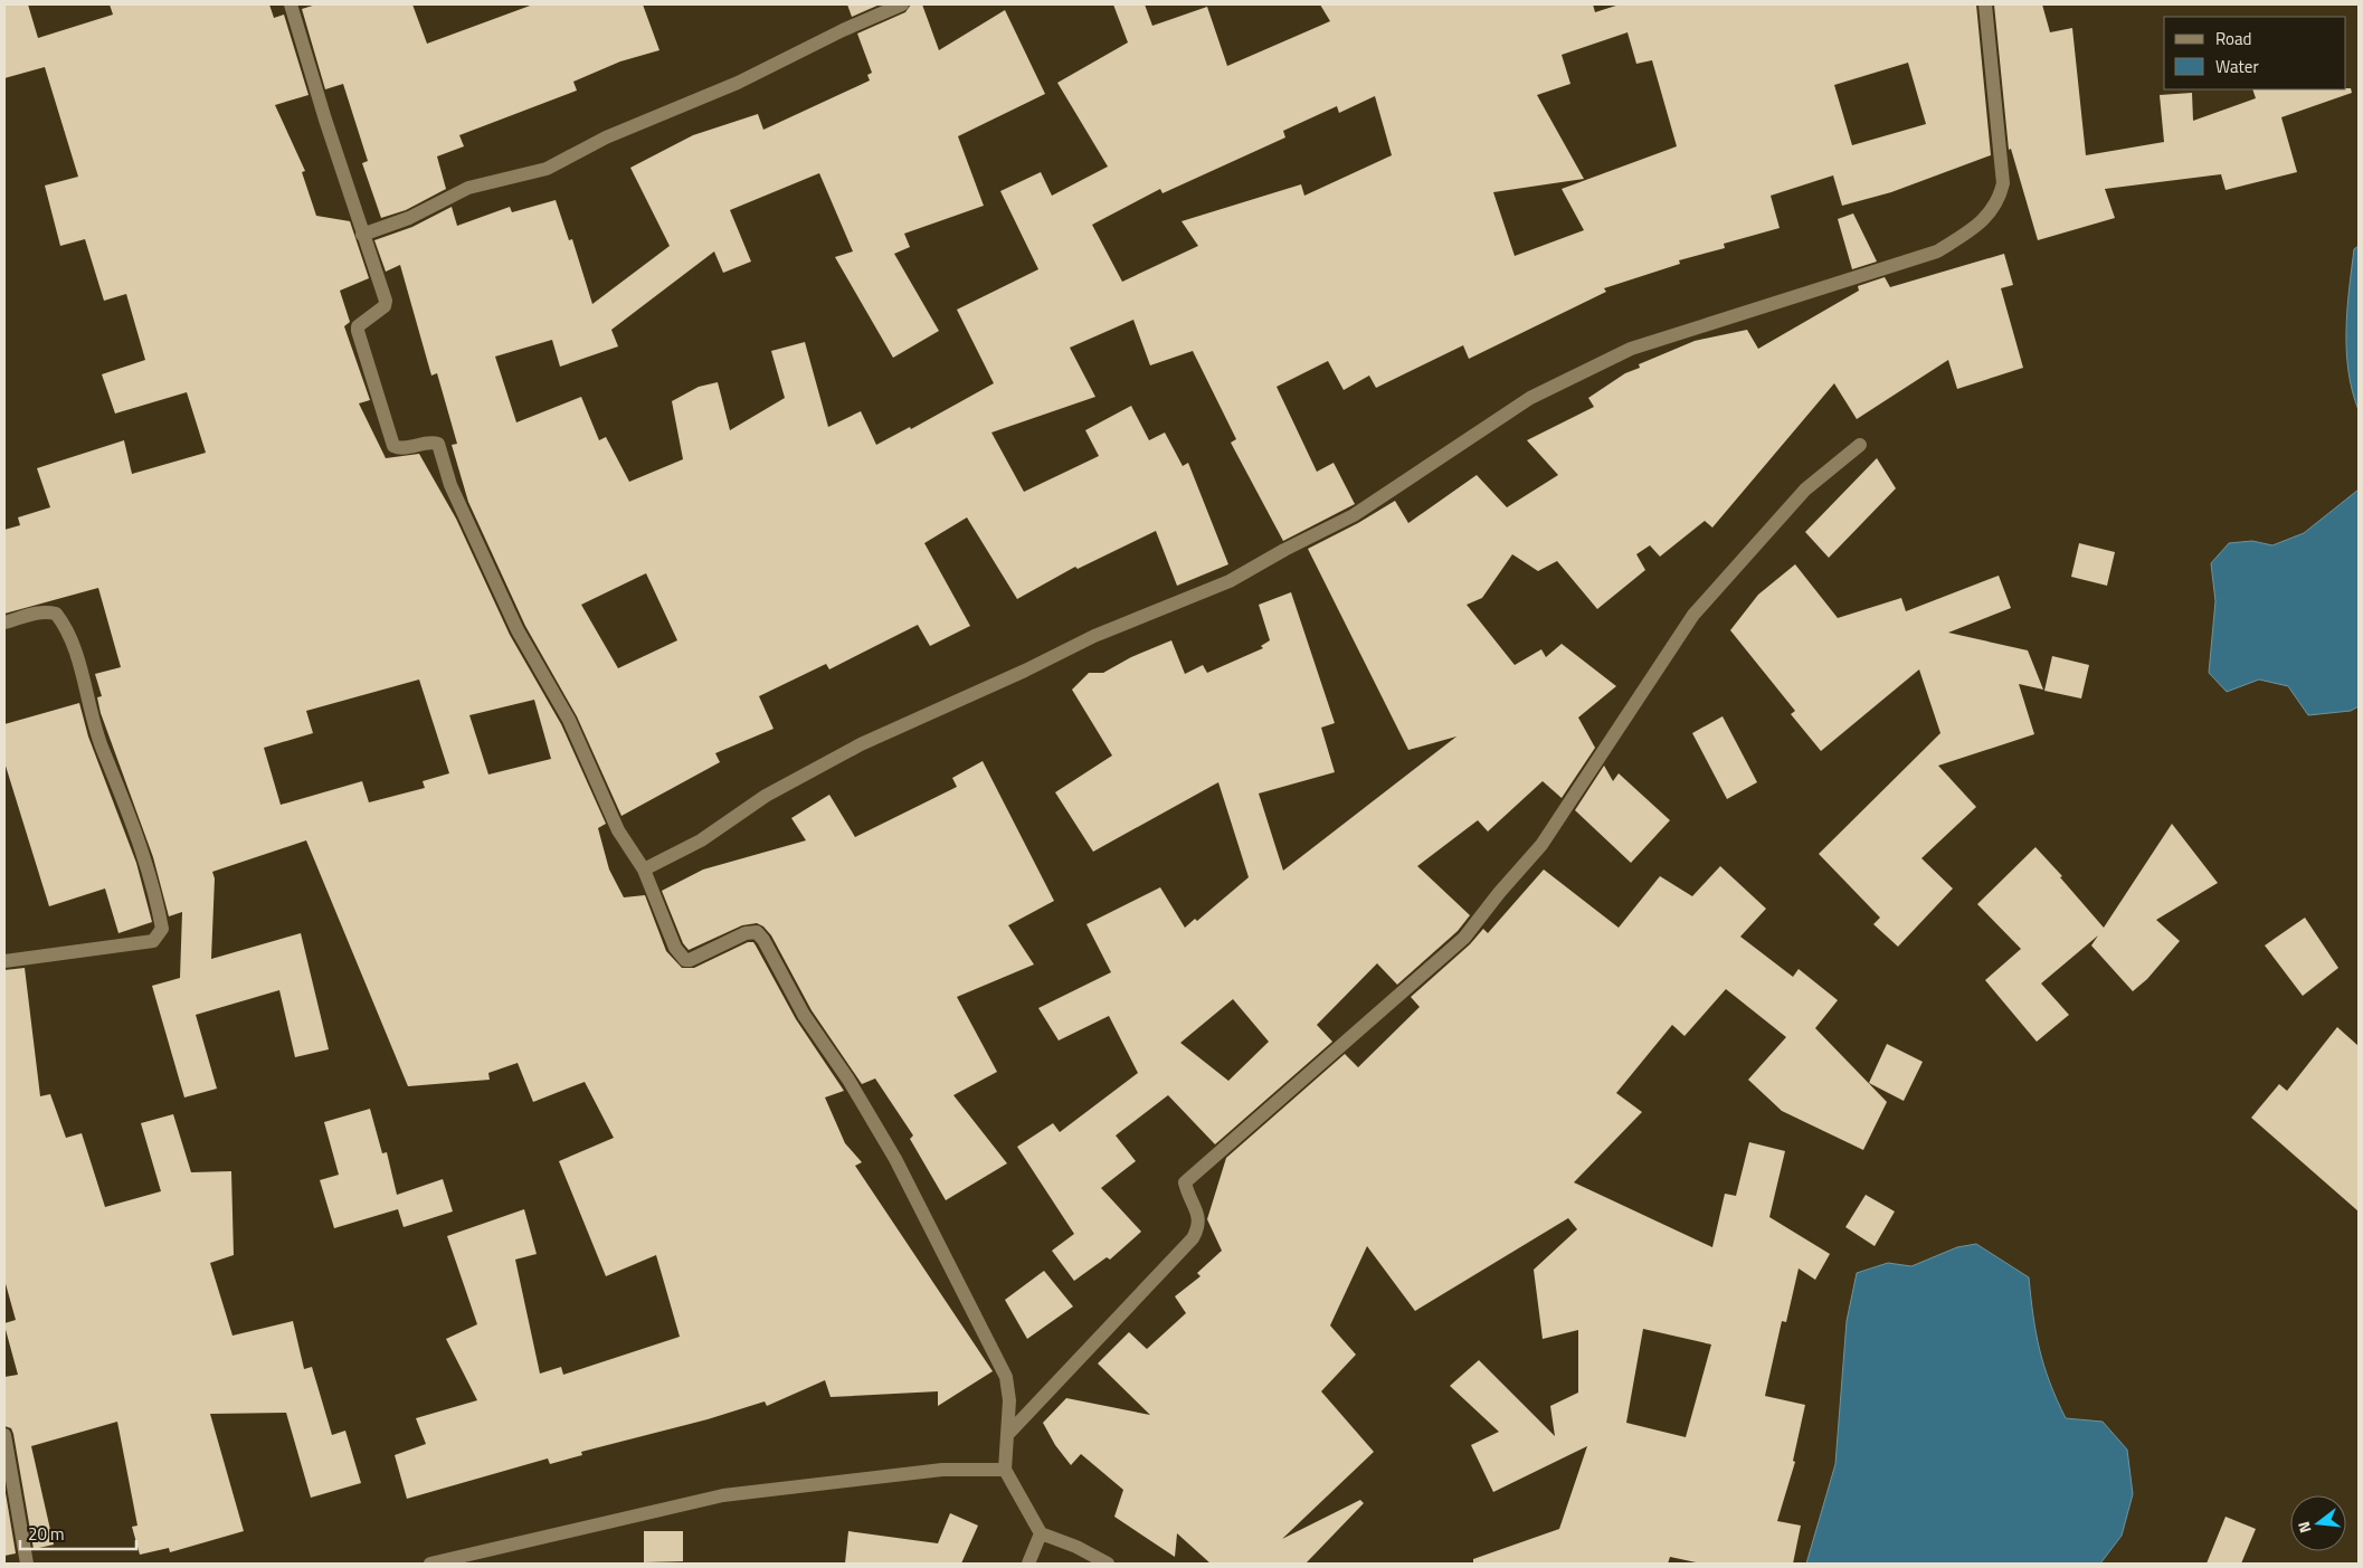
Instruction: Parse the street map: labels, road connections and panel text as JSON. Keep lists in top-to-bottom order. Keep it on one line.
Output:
{"legend":["Road","Water"],"scale_bar":"20 m","north":"left"}
